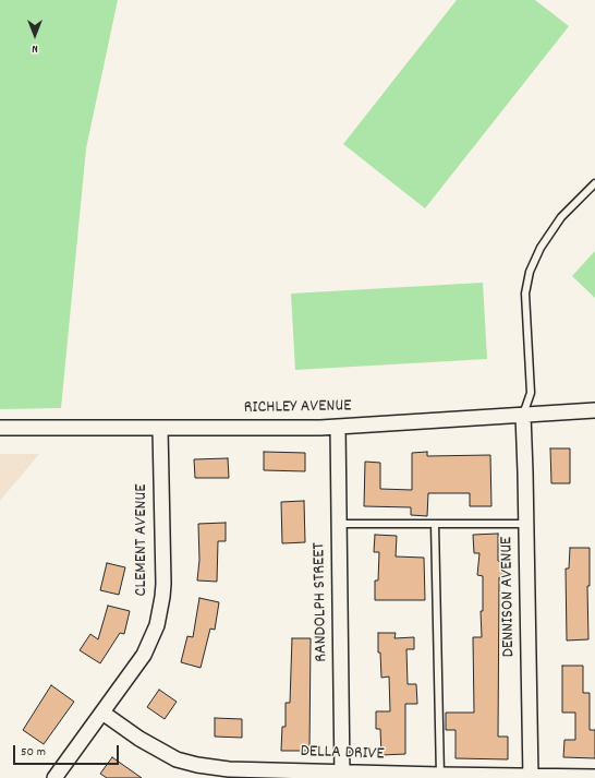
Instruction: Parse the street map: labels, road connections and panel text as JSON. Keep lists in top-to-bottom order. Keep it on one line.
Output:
{"streets":{"street":["RICHLEY AVENUE","CLEMENT AVENUE","DENNISON AVENUE","RANDOLPH STREET","DELLA DRIVE"]},"crossings":[["RICHLEY AVENUE","CLEMENT AVENUE"],["RICHLEY AVENUE","DENNISON AVENUE"],["RICHLEY AVENUE","RANDOLPH STREET"],["CLEMENT AVENUE","DELLA DRIVE"],["DENNISON AVENUE","DELLA DRIVE"],["RANDOLPH STREET","DELLA DRIVE"]],"scale_bar":"50 m","north":"bottom"}
